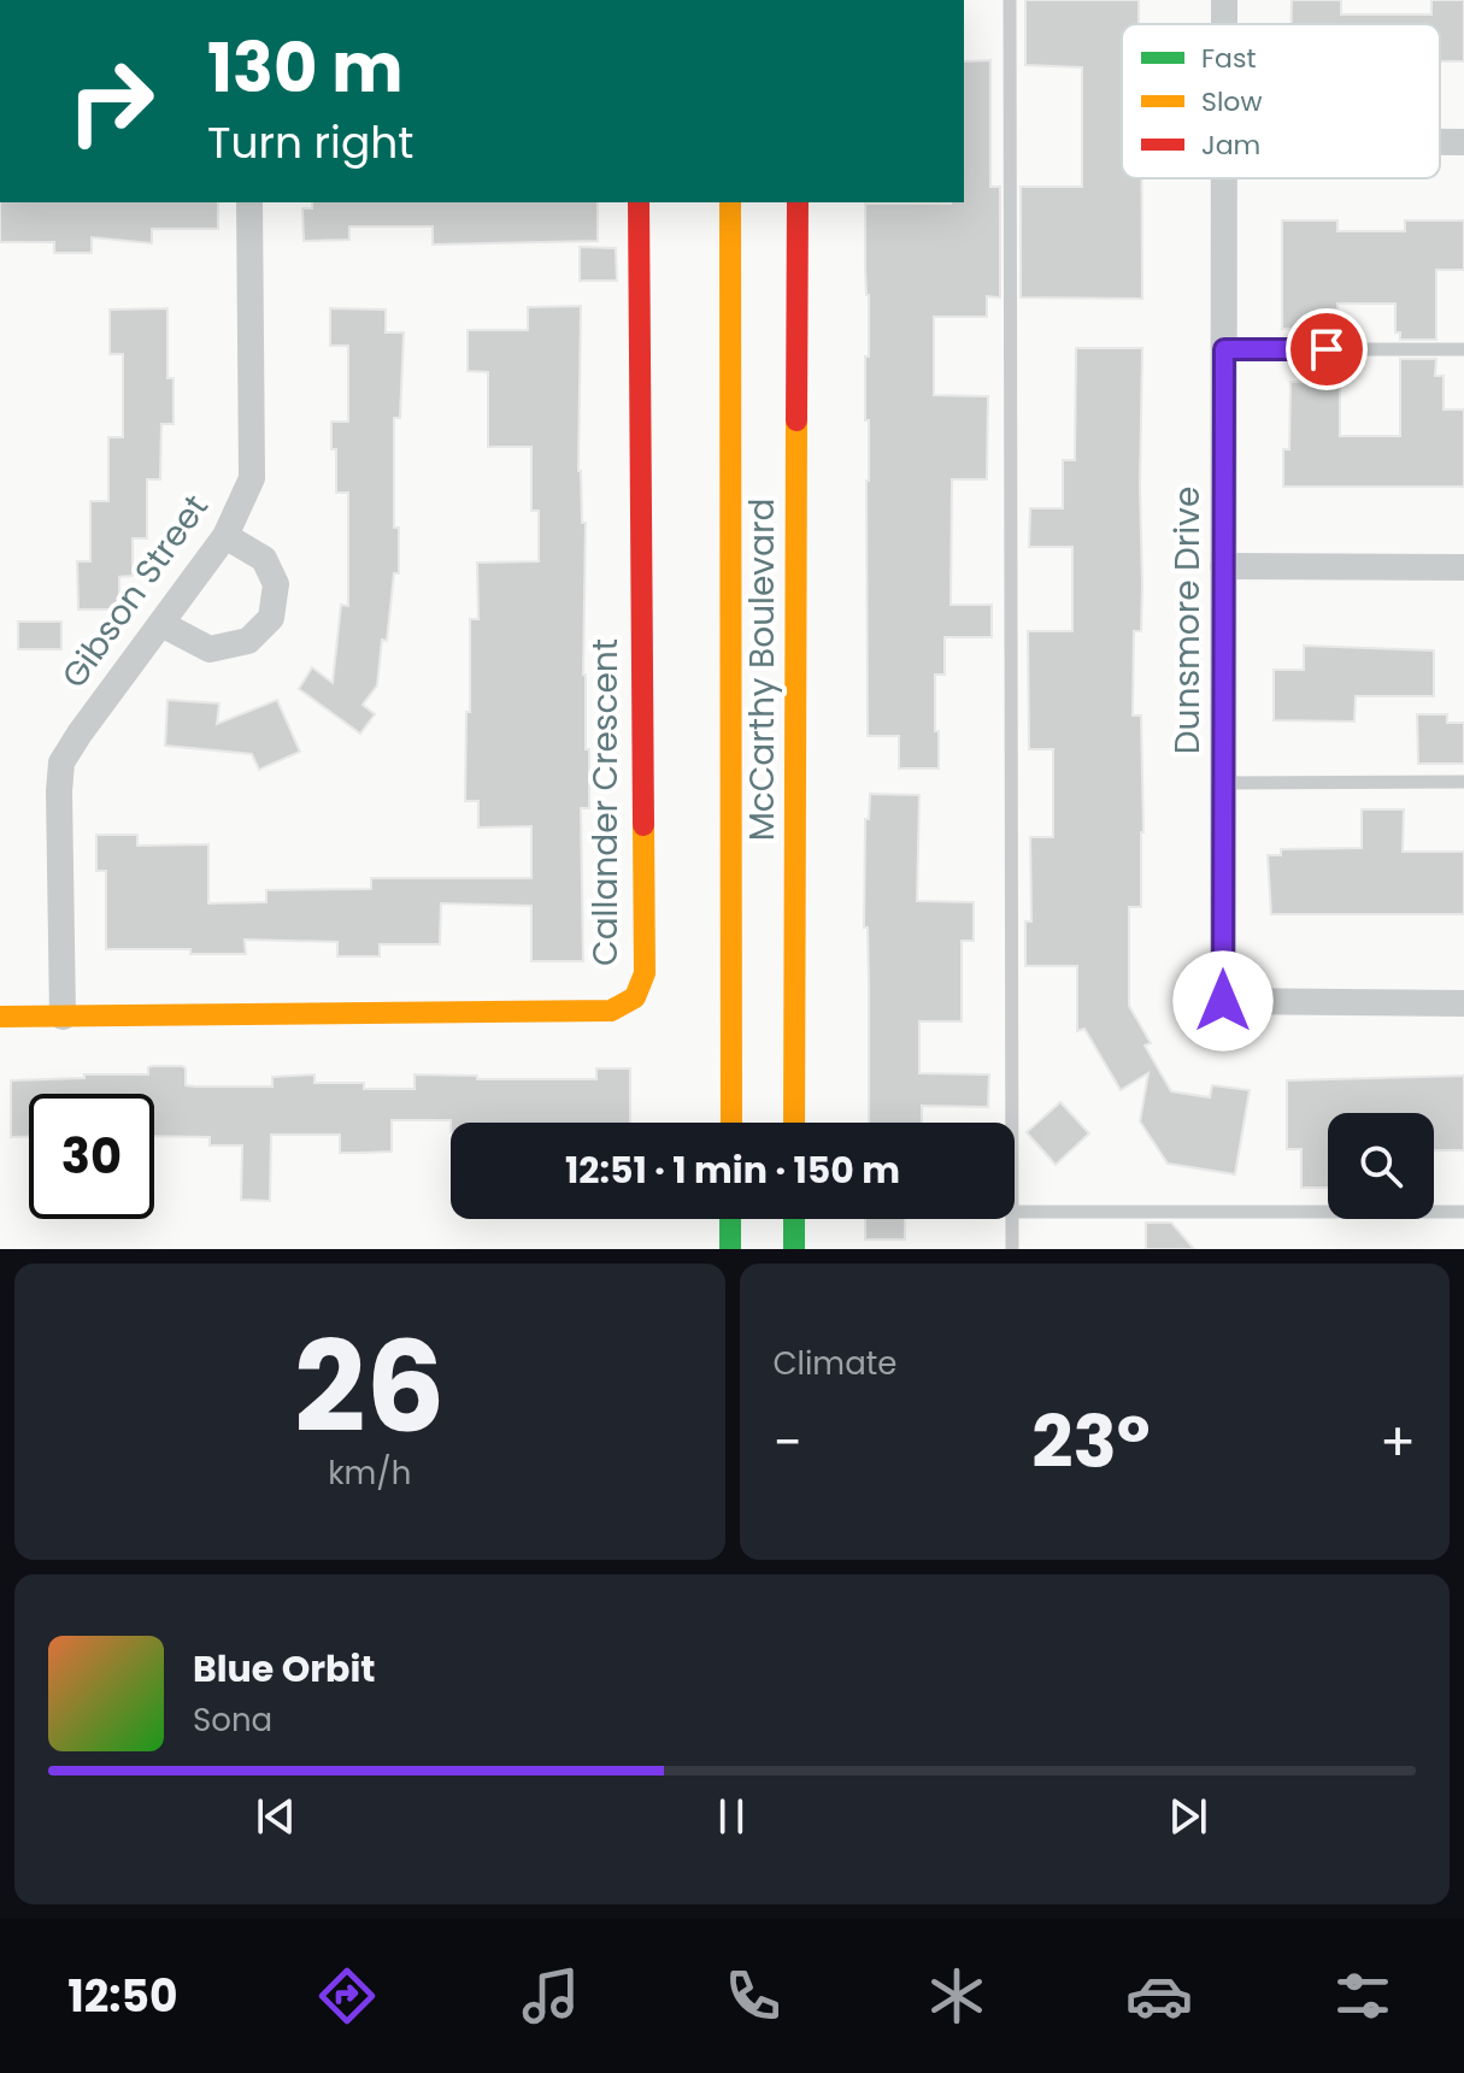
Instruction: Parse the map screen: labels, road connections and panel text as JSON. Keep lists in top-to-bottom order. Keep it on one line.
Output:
{"streets":{"main road":["McCarthy Boulevard","Callander Crescent"],"street":["Gibson Street","Dunsmore Drive"]},"crossings":[["Gibson Street","Callander Crescent"]],"legend":["Fast","Slow","Jam"],"page":{"turn":["130 m","Turn right"],"limit":"30","trip":"12:51 · 1 min · 150 m","tile":[["26","km/h"],"Climate"],"heat":["−","23°","+"],"song":["Blue Orbit","Sona"],"tabs":"12:50"}}
